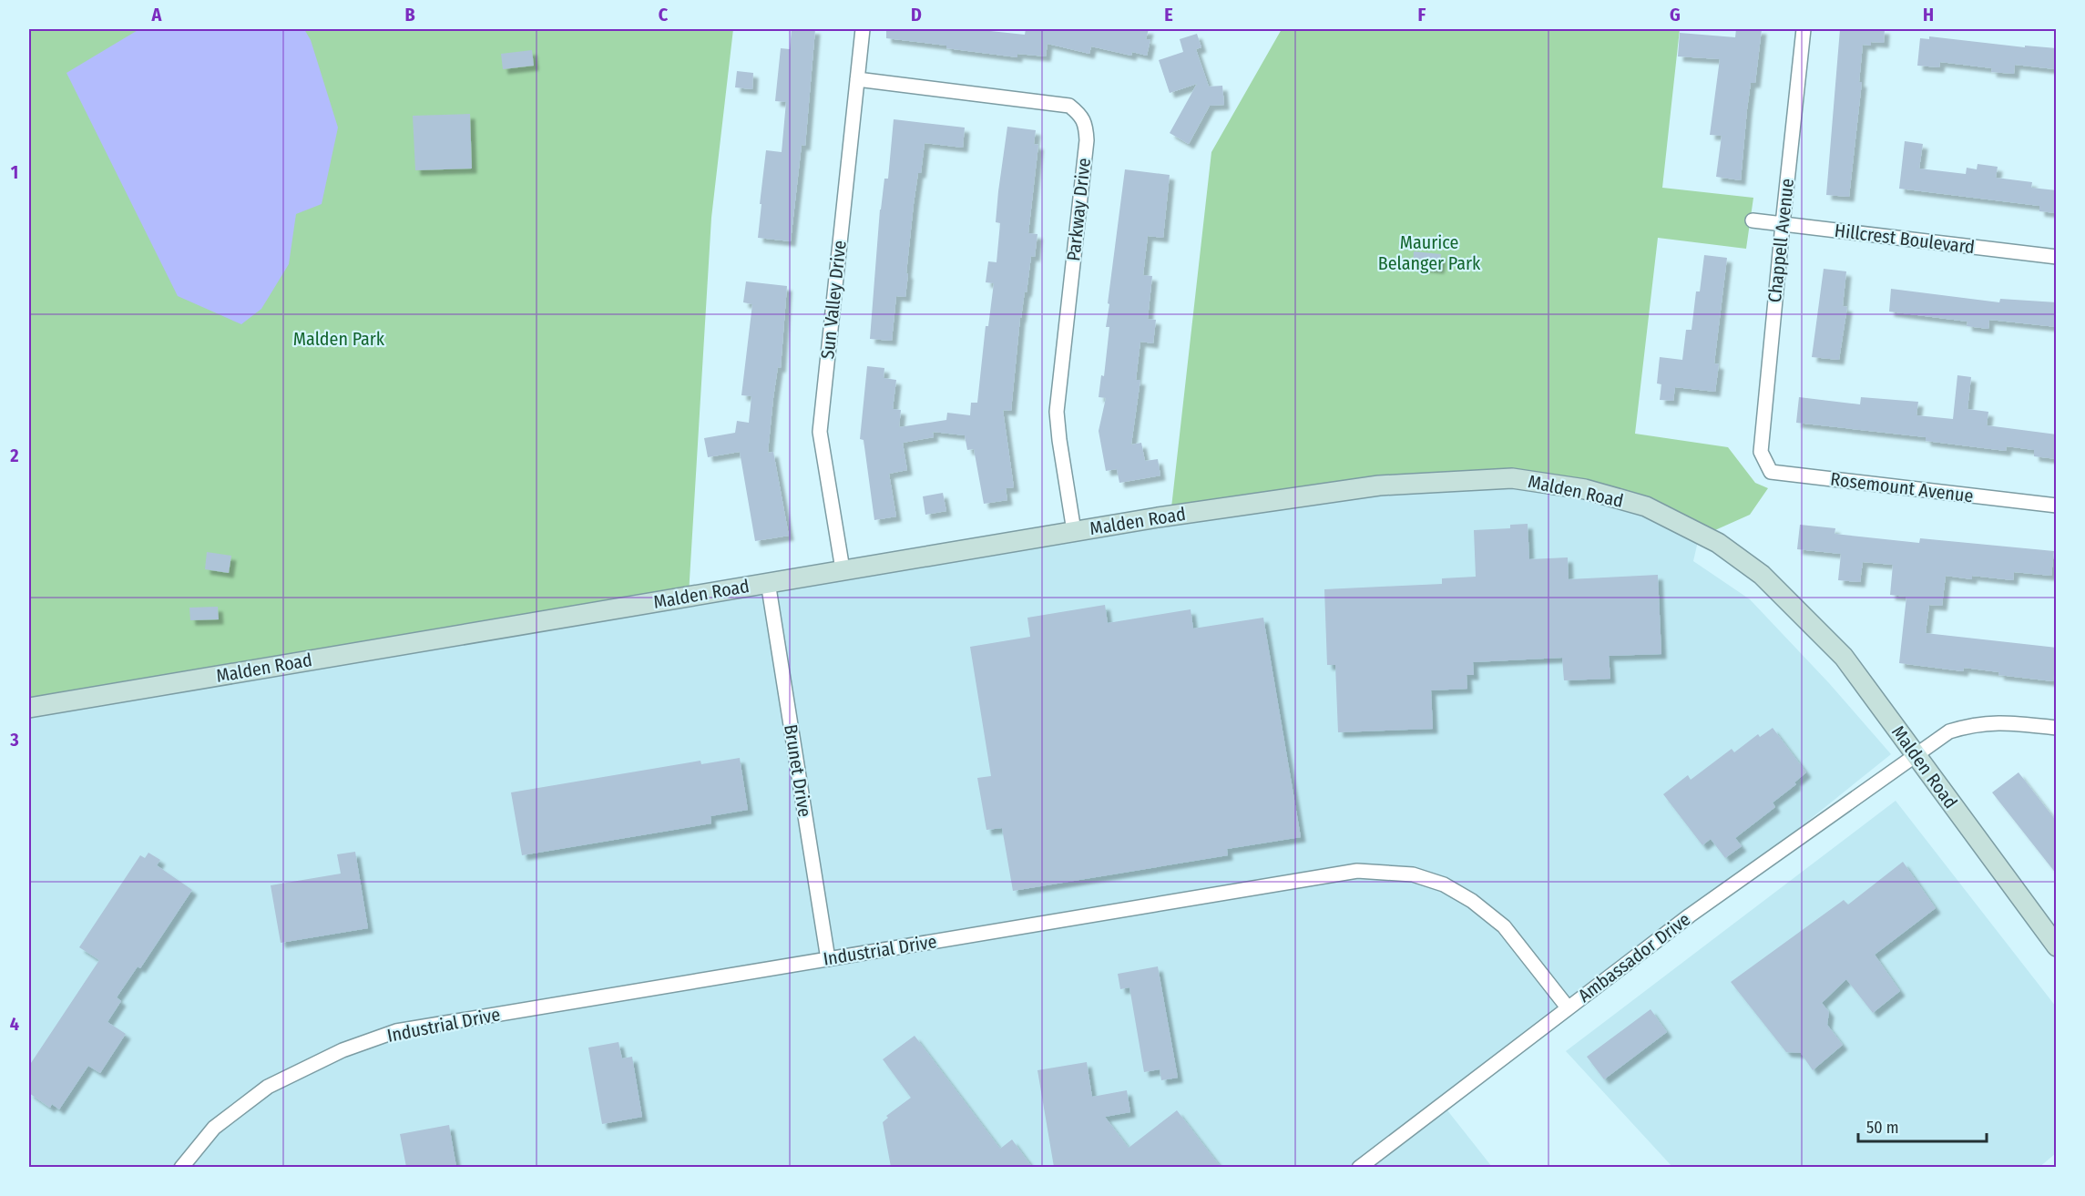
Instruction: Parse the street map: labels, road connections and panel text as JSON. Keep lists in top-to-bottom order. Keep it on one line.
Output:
{"streets":{"main road":["Malden Road"],"street":["Parkway Drive","Hillcrest Boulevard","Chappell Avenue","Sun Valley Drive","Rosemount Avenue","Brunet Drive","Industrial Drive","Ambassador Drive"]},"crossings":[["Parkway Drive","Sun Valley Drive"],["Parkway Drive","Malden Road"],["Hillcrest Boulevard","Chappell Avenue"],["Chappell Avenue","Rosemount Avenue"],["Sun Valley Drive","Malden Road"],["Malden Road","Brunet Drive"],["Malden Road","Ambassador Drive"],["Brunet Drive","Industrial Drive"],["Industrial Drive","Ambassador Drive"]],"parks":["Maurice Belanger Park","Malden Park"],"scale_bar":"50 m","grid":{"columns":["A","B","C","D","E","F","G","H"],"rows":["1","2","3","4"]}}
